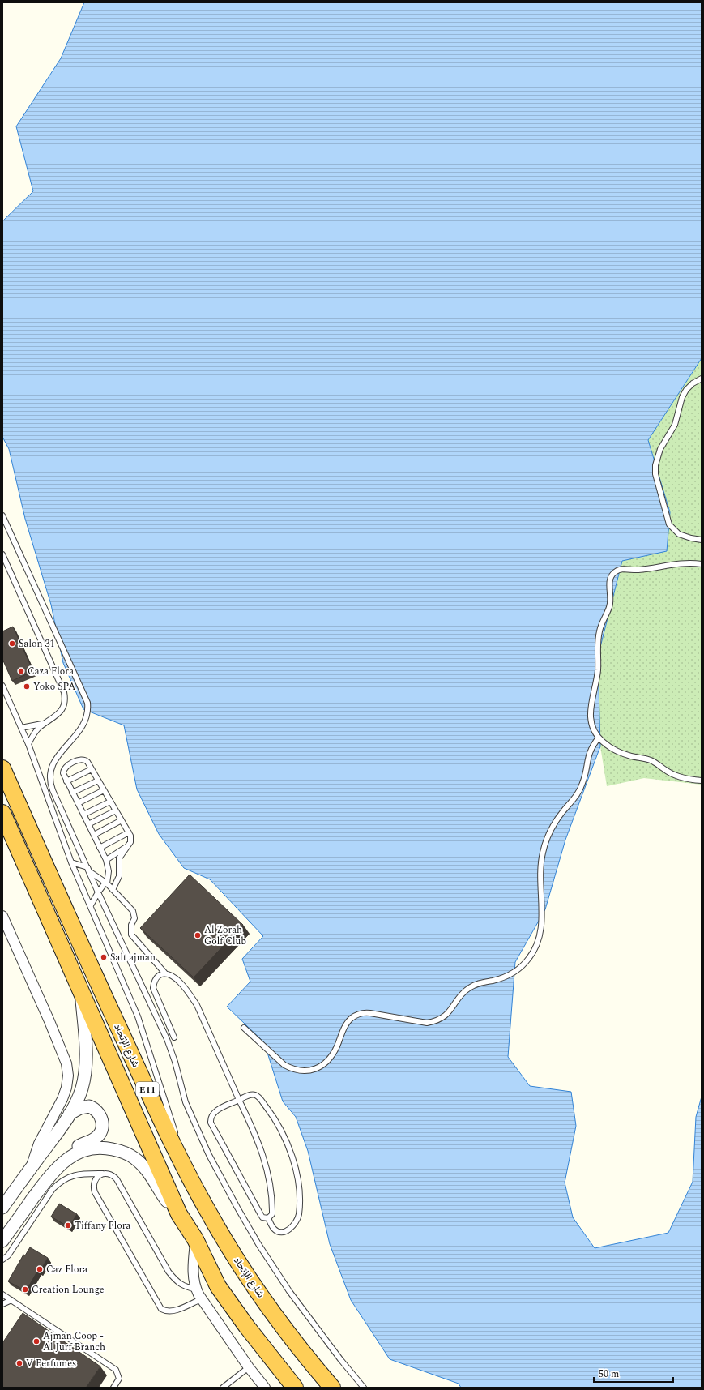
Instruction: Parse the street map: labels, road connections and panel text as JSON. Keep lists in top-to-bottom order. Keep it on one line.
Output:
{"streets":{"highway":["شارع الإتحاد","E11"]},"places":["Salon 31","Caza Flora","Yoko SPA","Al Zorah Golf Club","Salt ajman","Tiffany Flora","Caz Flora","Creation Lounge","Ajman Coop - Al Jurf Branch","V Perfumes"],"scale_bar":"50 m"}
